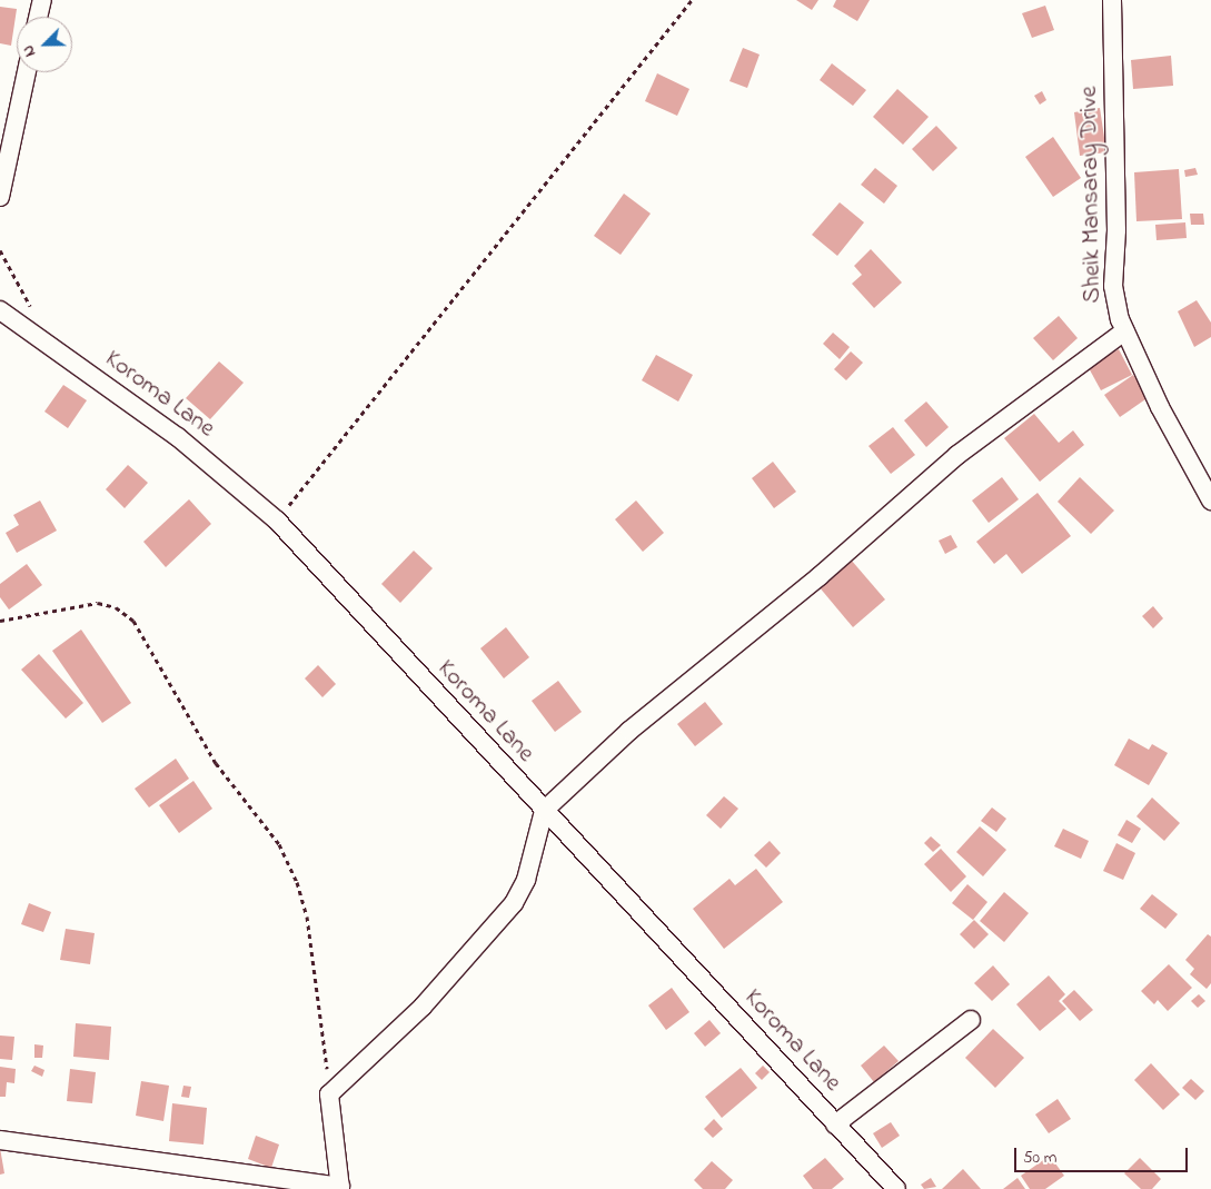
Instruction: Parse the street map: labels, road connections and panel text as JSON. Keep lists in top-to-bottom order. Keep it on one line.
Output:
{"streets":{"street":["Sheik Mansaray Drive","Koroma Lane"]},"scale_bar":"50 m","north":"bottom left"}
